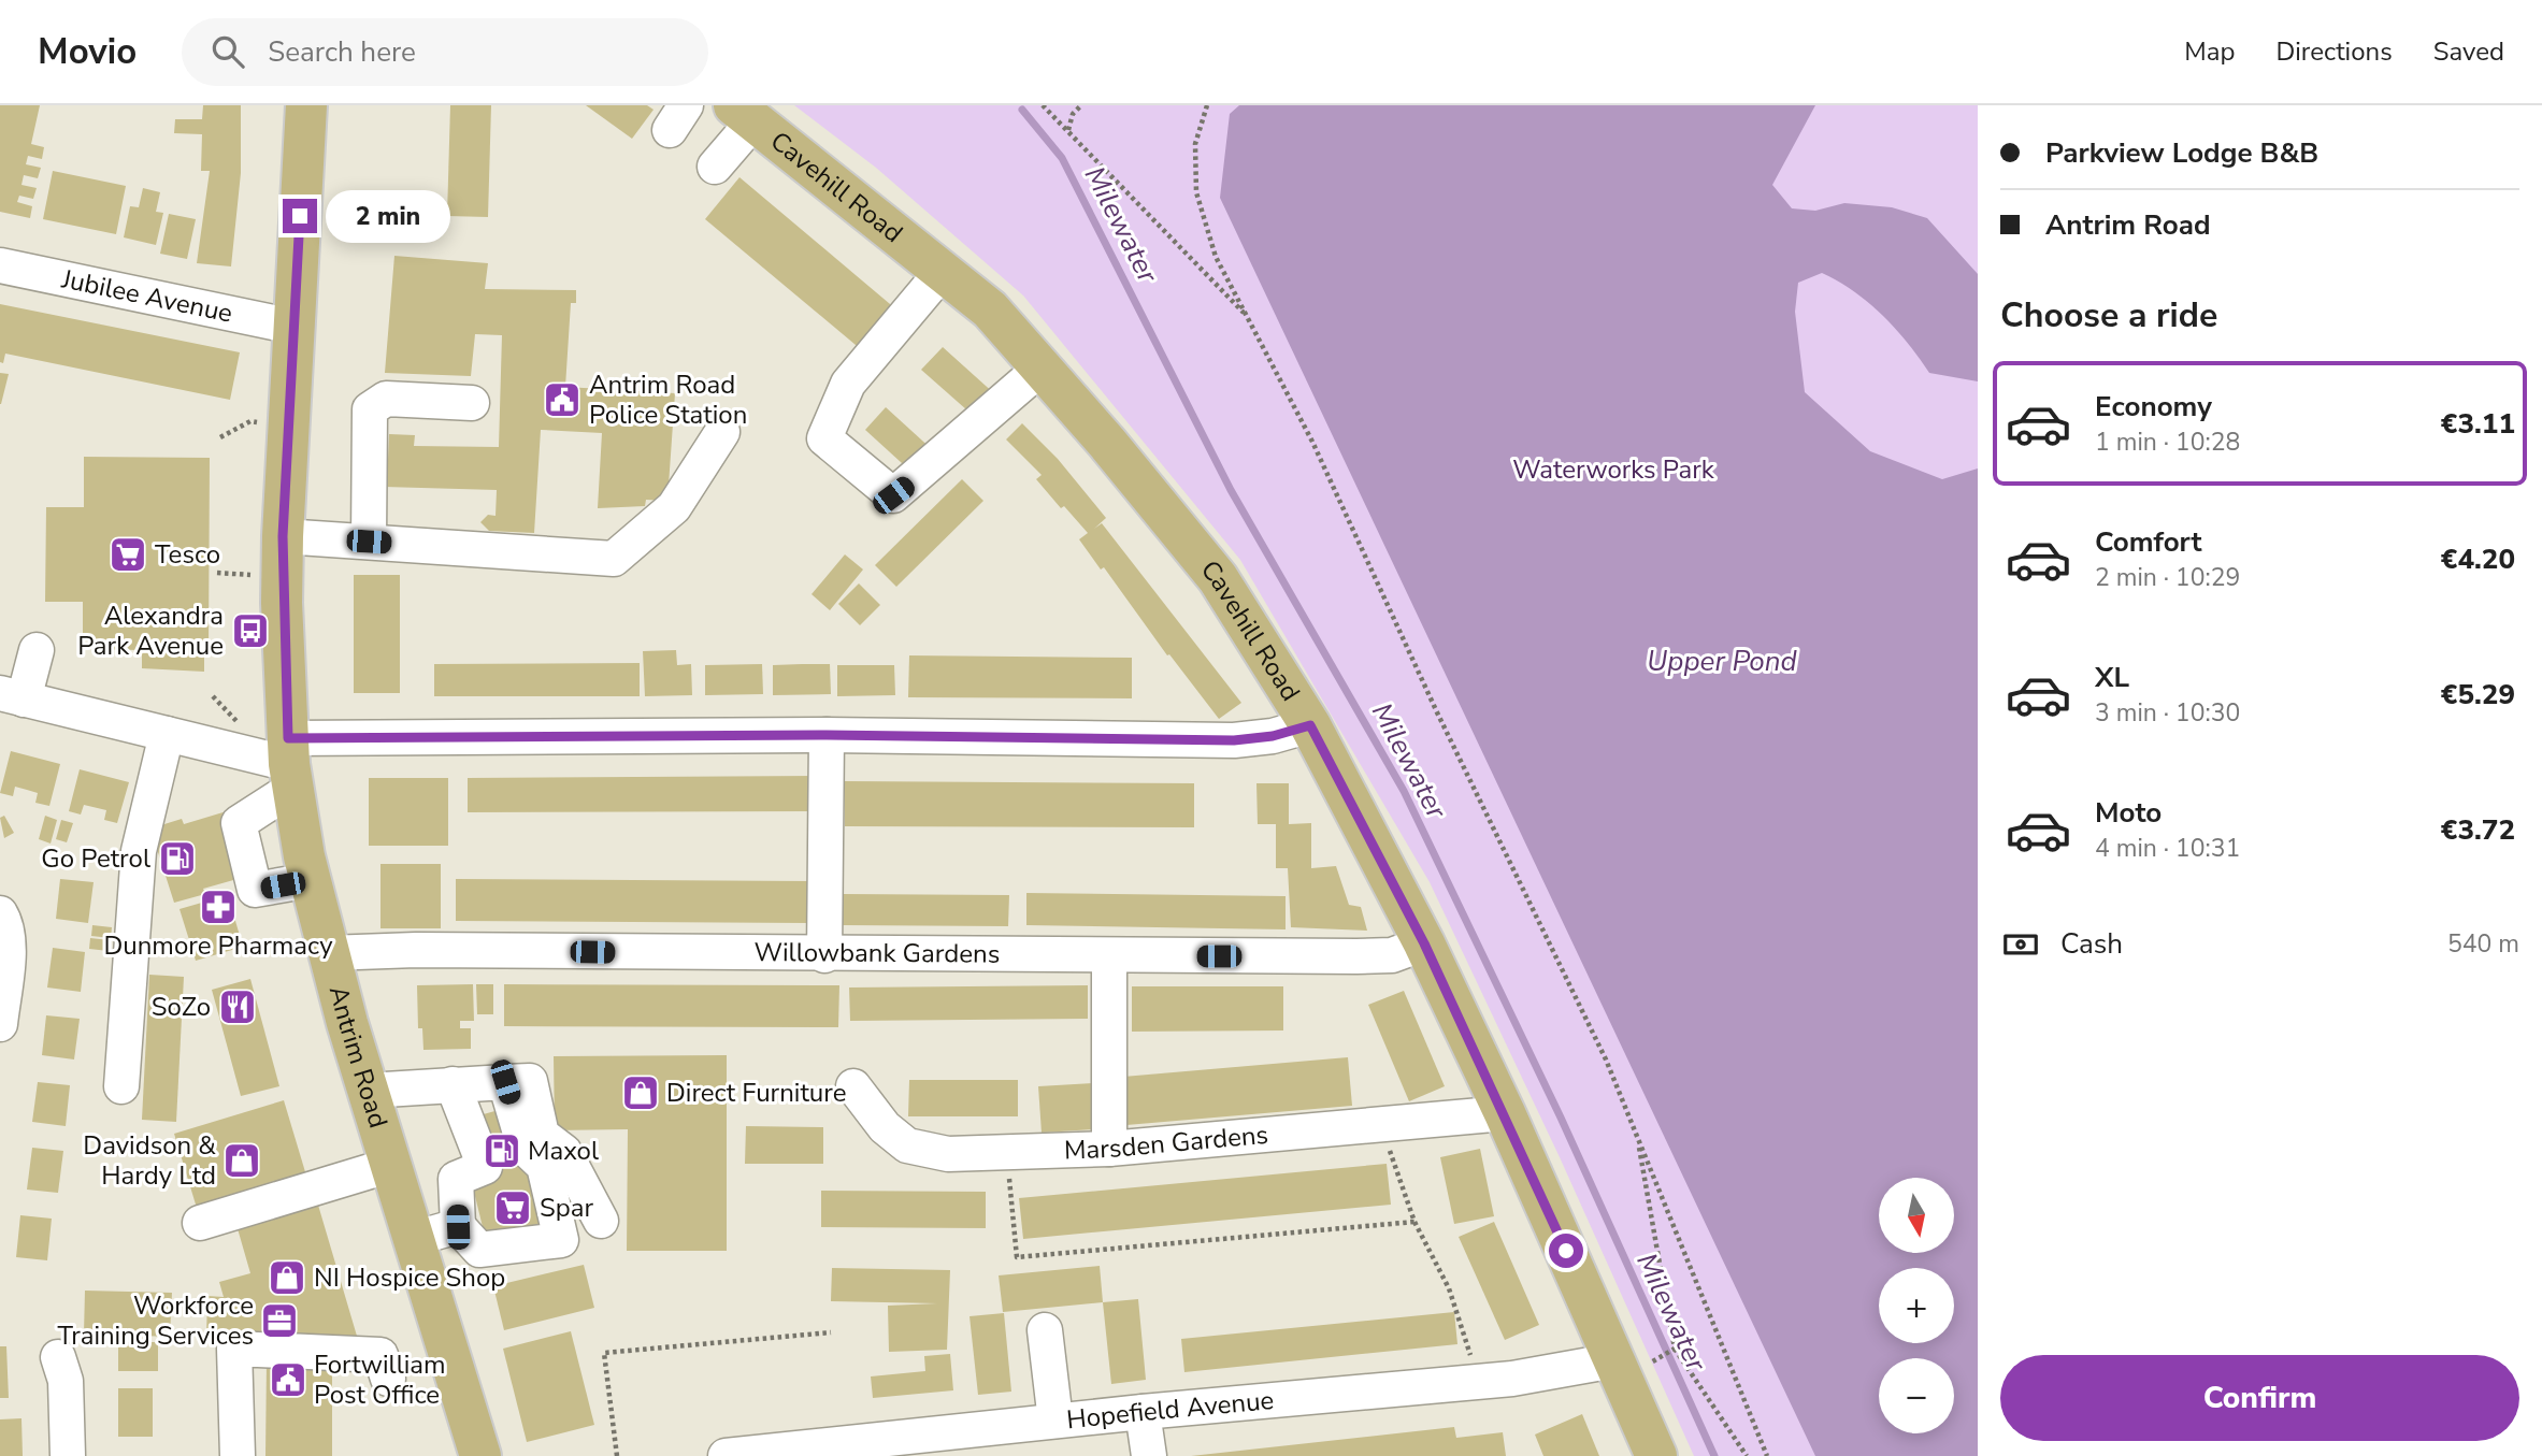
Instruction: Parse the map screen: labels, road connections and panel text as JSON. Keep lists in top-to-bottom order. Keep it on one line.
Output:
{"streets":{"main road":["Cavehill Road","Antrim Road"],"street":["Jubilee Avenue","Willowbank Gardens","Marsden Gardens","Hopefield Avenue"]},"crossings":[["Cavehill Road","Willowbank Gardens"],["Cavehill Road","Marsden Gardens"],["Cavehill Road","Hopefield Avenue"],["Jubilee Avenue","Antrim Road"],["Willowbank Gardens","Antrim Road"]],"water":["Milewater","Upper Pond"],"parks":["Waterworks Park"],"places":{"public building":["Antrim Road Police Station","Fortwilliam Post Office"],"supermarket":["Tesco","Spar"],"bus stop":["Alexandra Park Avenue"],"fuel station":["Go Petrol","Maxol"],"pharmacy":["Dunmore Pharmacy"],"restaurant":["SoZo"],"shop":["Direct Furniture","Davidson & Hardy Ltd","NI Hospice Shop"],"office":["Workforce Training Services"]},"north":"bottom","page":{"header":"Movio","search":"Search here","nav":["Map","Directions","Saved"],"banner":["Parkview Lodge B&B","Antrim Road"],"bubble":"2 min","heading":"Choose a ride","list":[{"name":"Economy","note":"1 min · 10:28","value":"€3.11"},{"name":"Comfort","note":"2 min · 10:29","value":"€4.20"},{"name":"XL","note":"3 min · 10:30","value":"€5.29"},{"name":"Moto","note":"4 min · 10:31","value":"€3.72"}],"pay":["Cash","540 m"],"map_buttons":["+","−"],"buttons":"Confirm"}}
